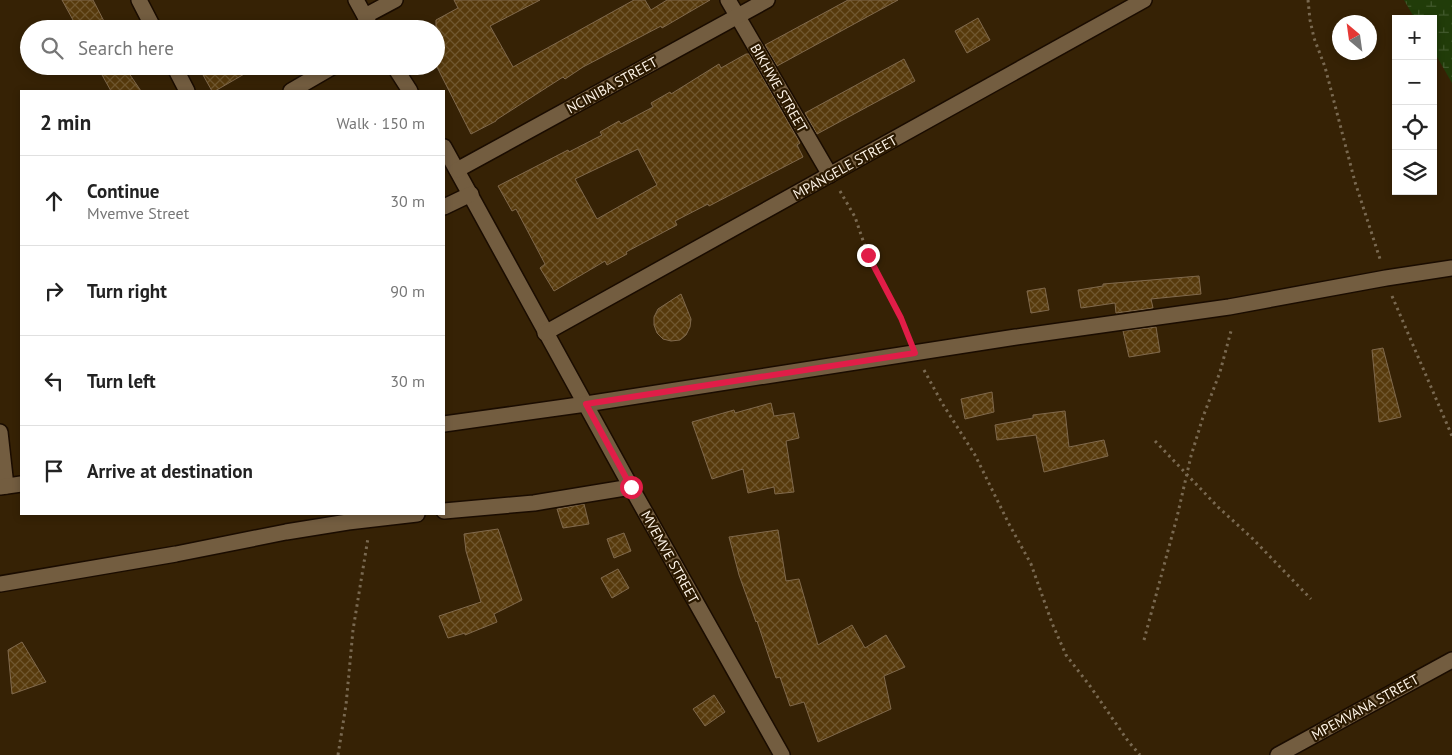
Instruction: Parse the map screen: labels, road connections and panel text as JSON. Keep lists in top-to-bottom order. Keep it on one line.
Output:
{"streets":{"street":["NCINIBA STREET","BIKHWE STREET","MPANGELE STREET","MVEMVE STREET","MPEMVANA STREET"]},"crossings":[["NCINIBA STREET","BIKHWE STREET"],["NCINIBA STREET","MVEMVE STREET"],["BIKHWE STREET","MPANGELE STREET"],["MPANGELE STREET","MVEMVE STREET"]],"north":"top left","page":{"map_buttons":["+","−"],"search":"Search here","heading":["2 min","Walk · 150 m"],"list":[["Continue","Mvemve Street","30 m"],["Turn right","90 m"],["Turn left","30 m"],"Arrive at destination"]}}
